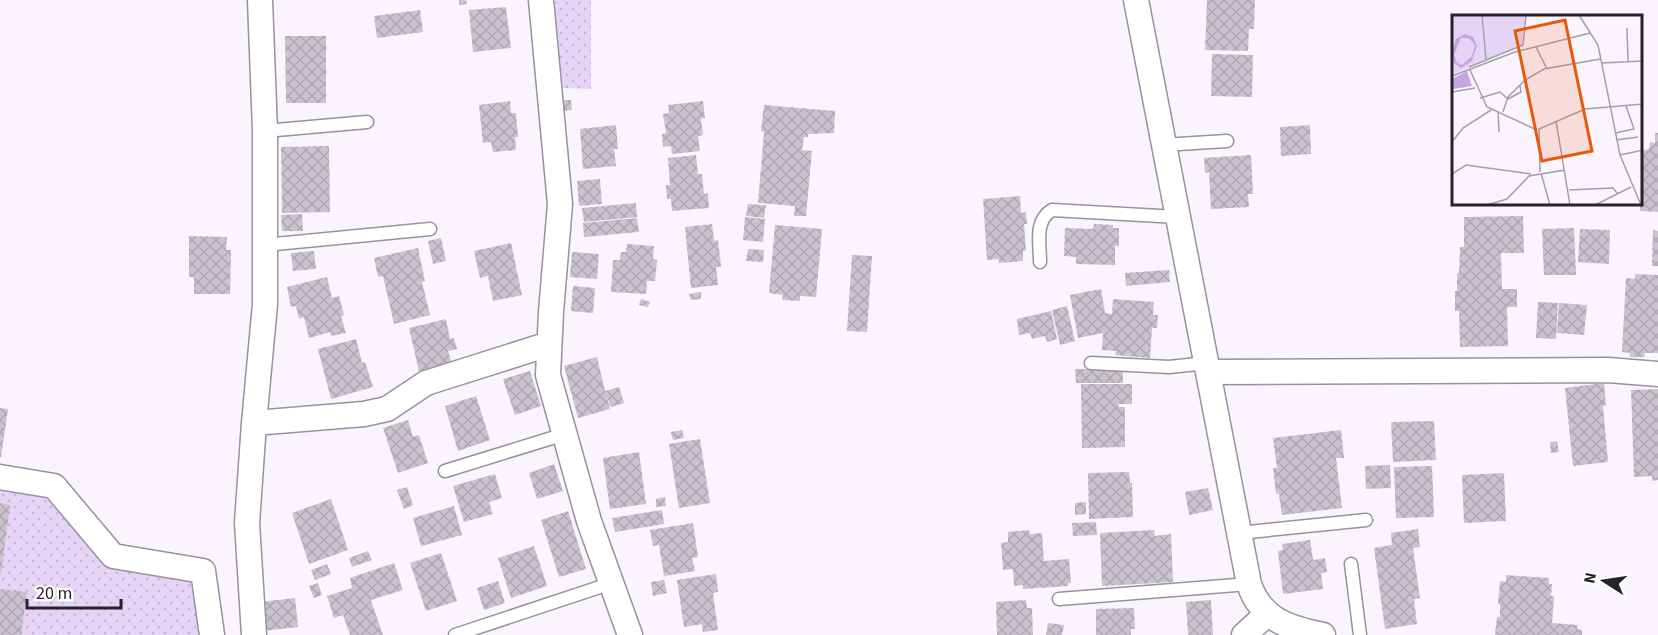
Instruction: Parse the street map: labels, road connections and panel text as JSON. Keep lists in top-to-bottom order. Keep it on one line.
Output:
{"scale_bar":"20 m","north":"left"}
